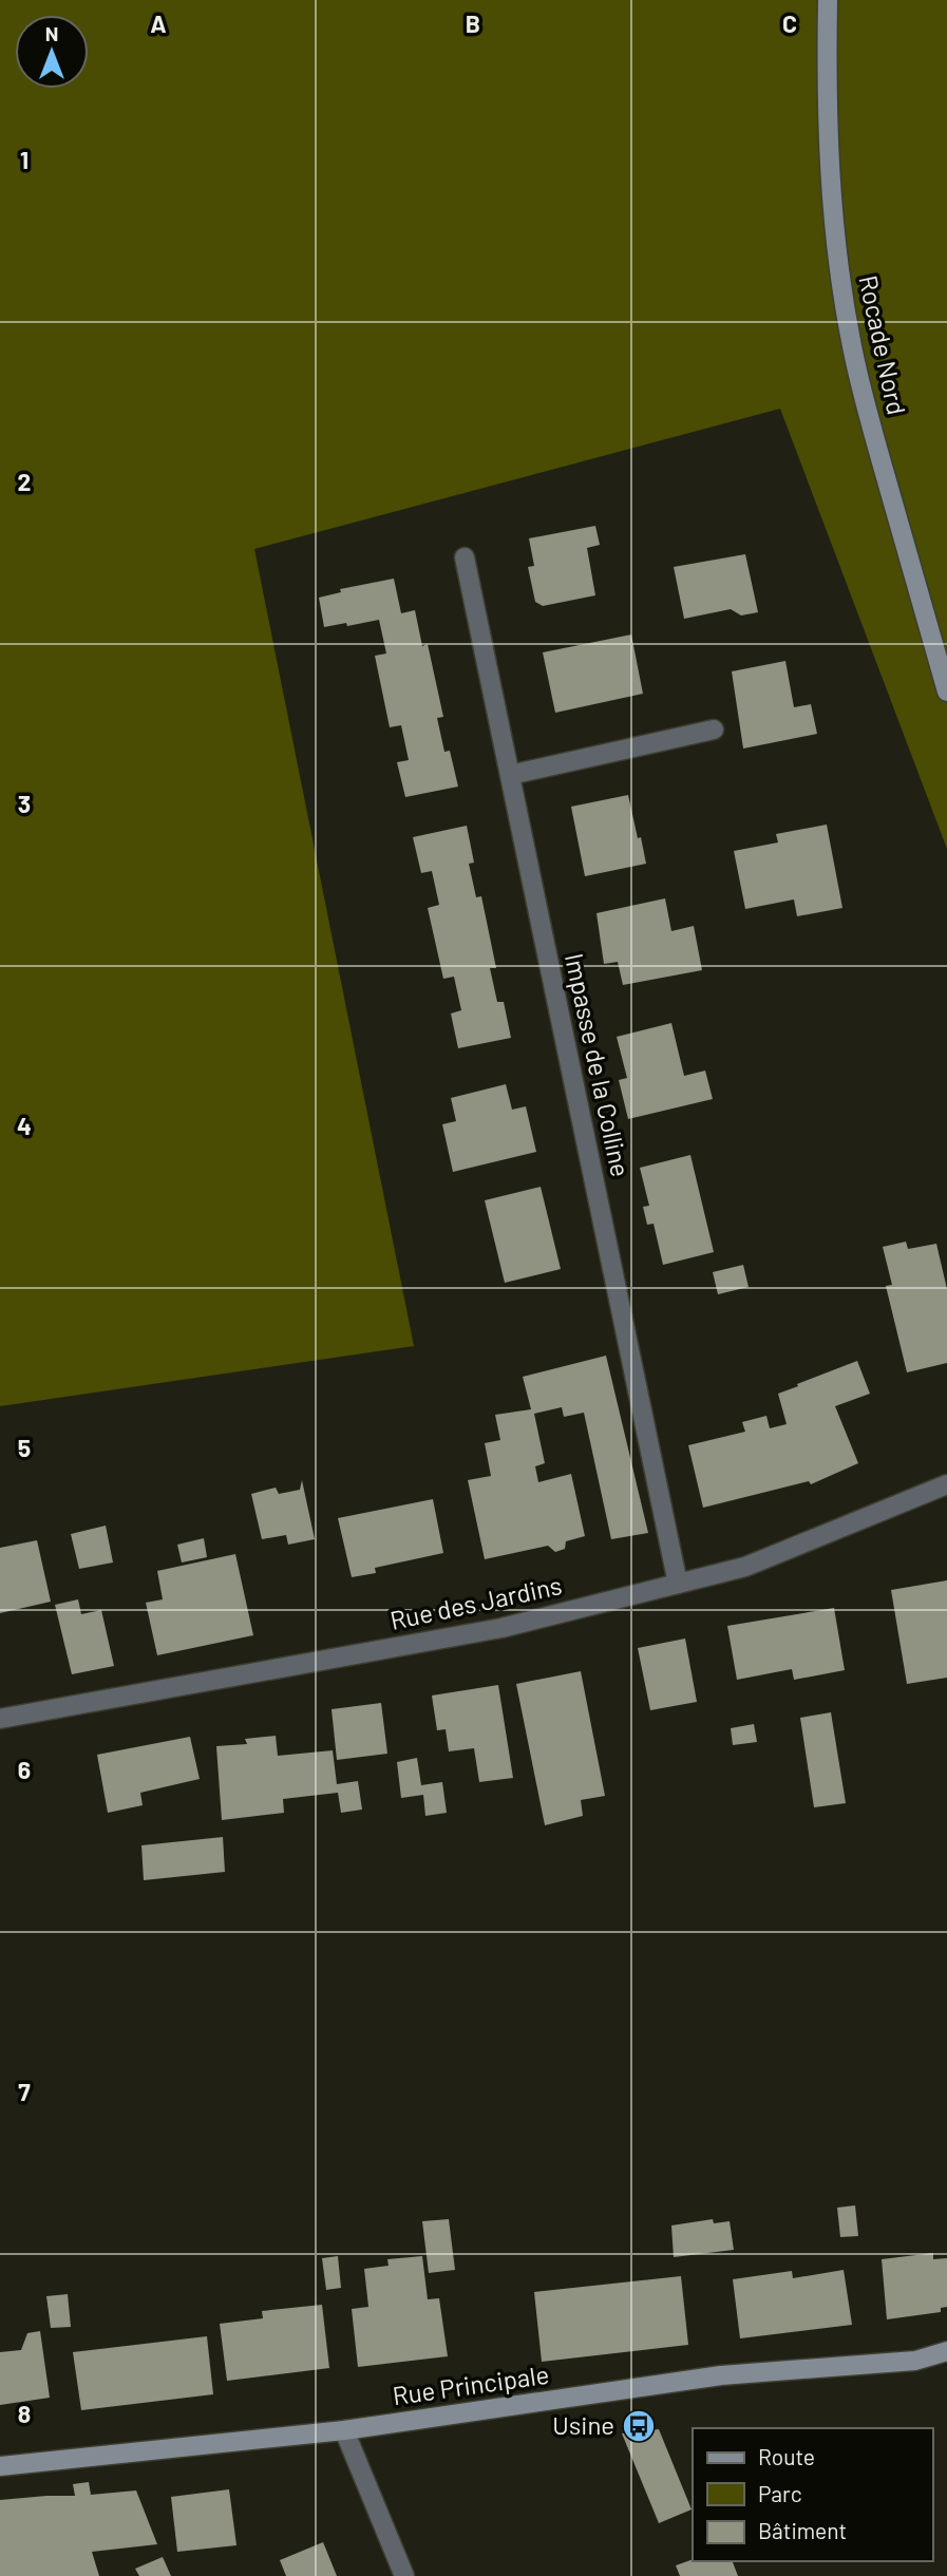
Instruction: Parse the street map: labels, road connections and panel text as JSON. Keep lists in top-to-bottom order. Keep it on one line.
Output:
{"streets":{"main road":["Rocade Nord","Rue Principale"],"street":["Impasse de la Colline","Rue des Jardins"]},"crossings":[["Impasse de la Colline","Rue des Jardins"]],"places":{"bus stop":["Usine"]},"legend":["Route","Parc","Bâtiment"],"north":"top","grid":{"columns":["A","B","C"],"rows":["1","2","3","4","5","6","7","8"]}}
